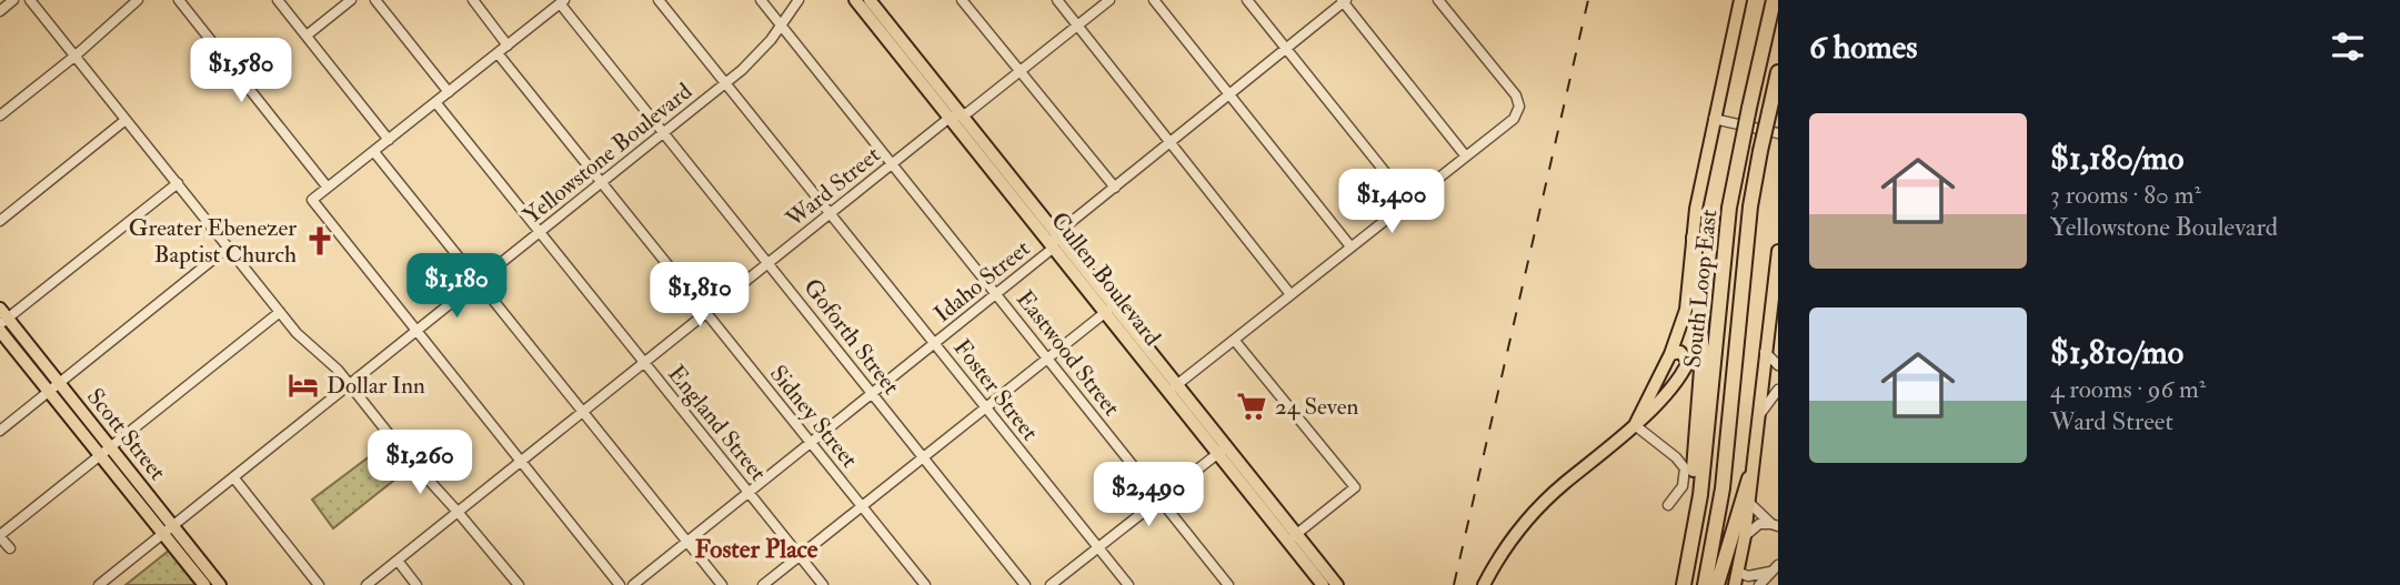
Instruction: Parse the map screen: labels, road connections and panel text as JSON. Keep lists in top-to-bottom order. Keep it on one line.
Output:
{"streets":{"highway":["South Loop East"],"main road":["Cullen Boulevard","Scott Street"],"street":["Yellowstone Boulevard","Ward Street","Idaho Street","Goforth Street","Eastwood Street","Foster Street","Sidney Street","England Street"]},"crossings":[["Yellowstone Boulevard","Goforth Street"],["Yellowstone Boulevard","Eastwood Street"],["Yellowstone Boulevard","Foster Street"],["Yellowstone Boulevard","Sidney Street"],["Yellowstone Boulevard","England Street"],["Yellowstone Boulevard","Scott Street"],["Ward Street","Cullen Boulevard"],["Ward Street","Goforth Street"],["Ward Street","Eastwood Street"],["Ward Street","Foster Street"],["Ward Street","Sidney Street"],["Ward Street","England Street"],["Cullen Boulevard","Idaho Street"],["Idaho Street","Goforth Street"],["Idaho Street","Eastwood Street"],["Idaho Street","Foster Street"],["Idaho Street","Sidney Street"],["Idaho Street","England Street"]],"districts":["Foster Place"],"places":{"church":["Greater Ebenezer Baptist Church"],"hotel":["Dollar Inn"],"supermarket":["24 Seven"]},"page":{"heading":"6 homes","price":["$1,580","$1,400","$1,180","$1,810","$1,260","$2,490"],"list":[{"name":"$1,180/mo","note":"3 rooms · 80 m² · Yellowstone Boulevard"},{"name":"$1,810/mo","note":"4 rooms · 96 m² · Ward Street"}]}}
